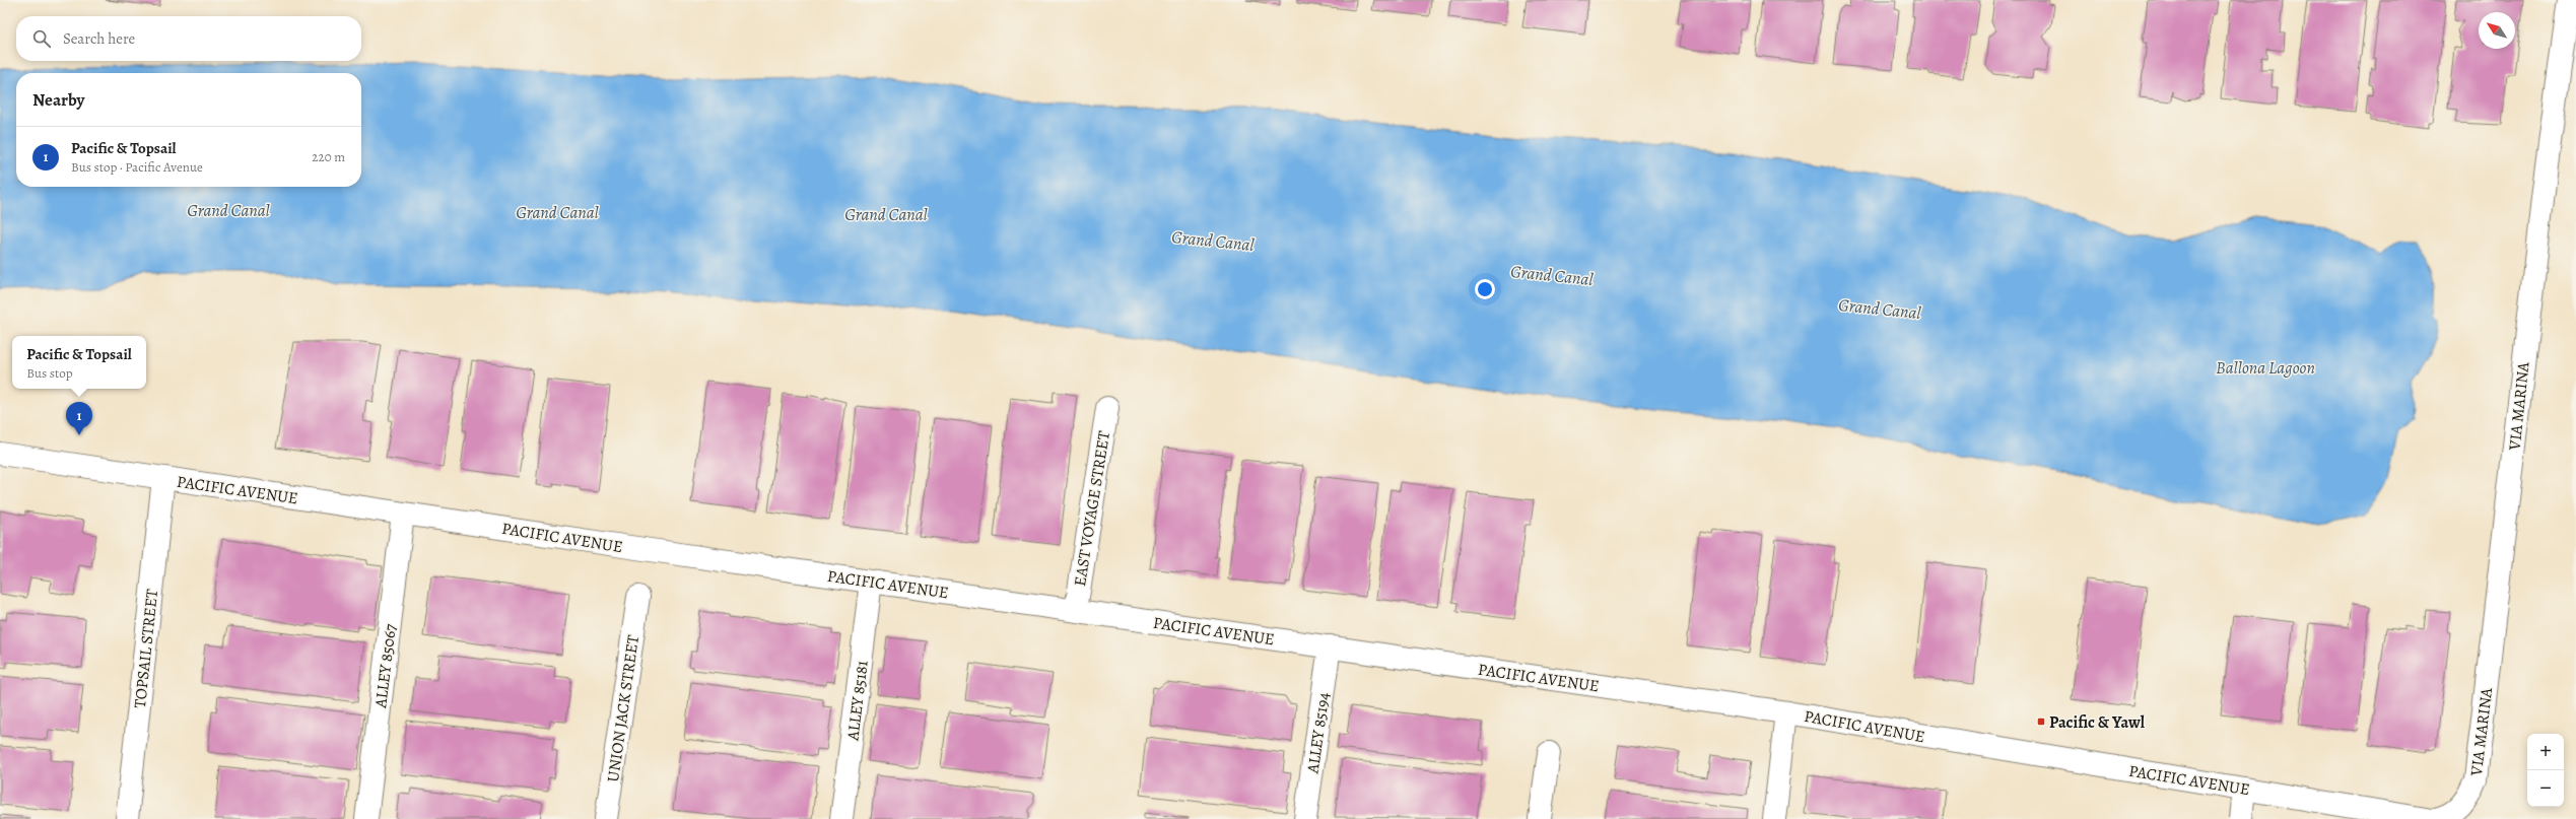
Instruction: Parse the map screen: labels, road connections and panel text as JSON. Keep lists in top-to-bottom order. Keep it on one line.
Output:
{"streets":{"street":["VIA MARINA","PACIFIC AVENUE","EAST VOYAGE STREET","TOPSAIL STREET","ALLEY 85067","ALLEY 85181","UNION JACK STREET","ALLEY 85194"]},"crossings":[["PACIFIC AVENUE","EAST VOYAGE STREET"],["PACIFIC AVENUE","TOPSAIL STREET"],["PACIFIC AVENUE","ALLEY 85067"],["PACIFIC AVENUE","ALLEY 85181"],["PACIFIC AVENUE","ALLEY 85194"]],"water":["Grand Canal","Ballona Lagoon"],"places":{"transit":["Pacific & Yawl"]},"north":"top left","page":{"search":"Search here","heading":"Nearby","list":[{"mark":"1","name":"Pacific & Topsail","note":"Bus stop · Pacific Avenue","value":"220 m"}],"popup":["Pacific & Topsail","Bus stop"],"pins":"1","map_buttons":["+","−"]}}
